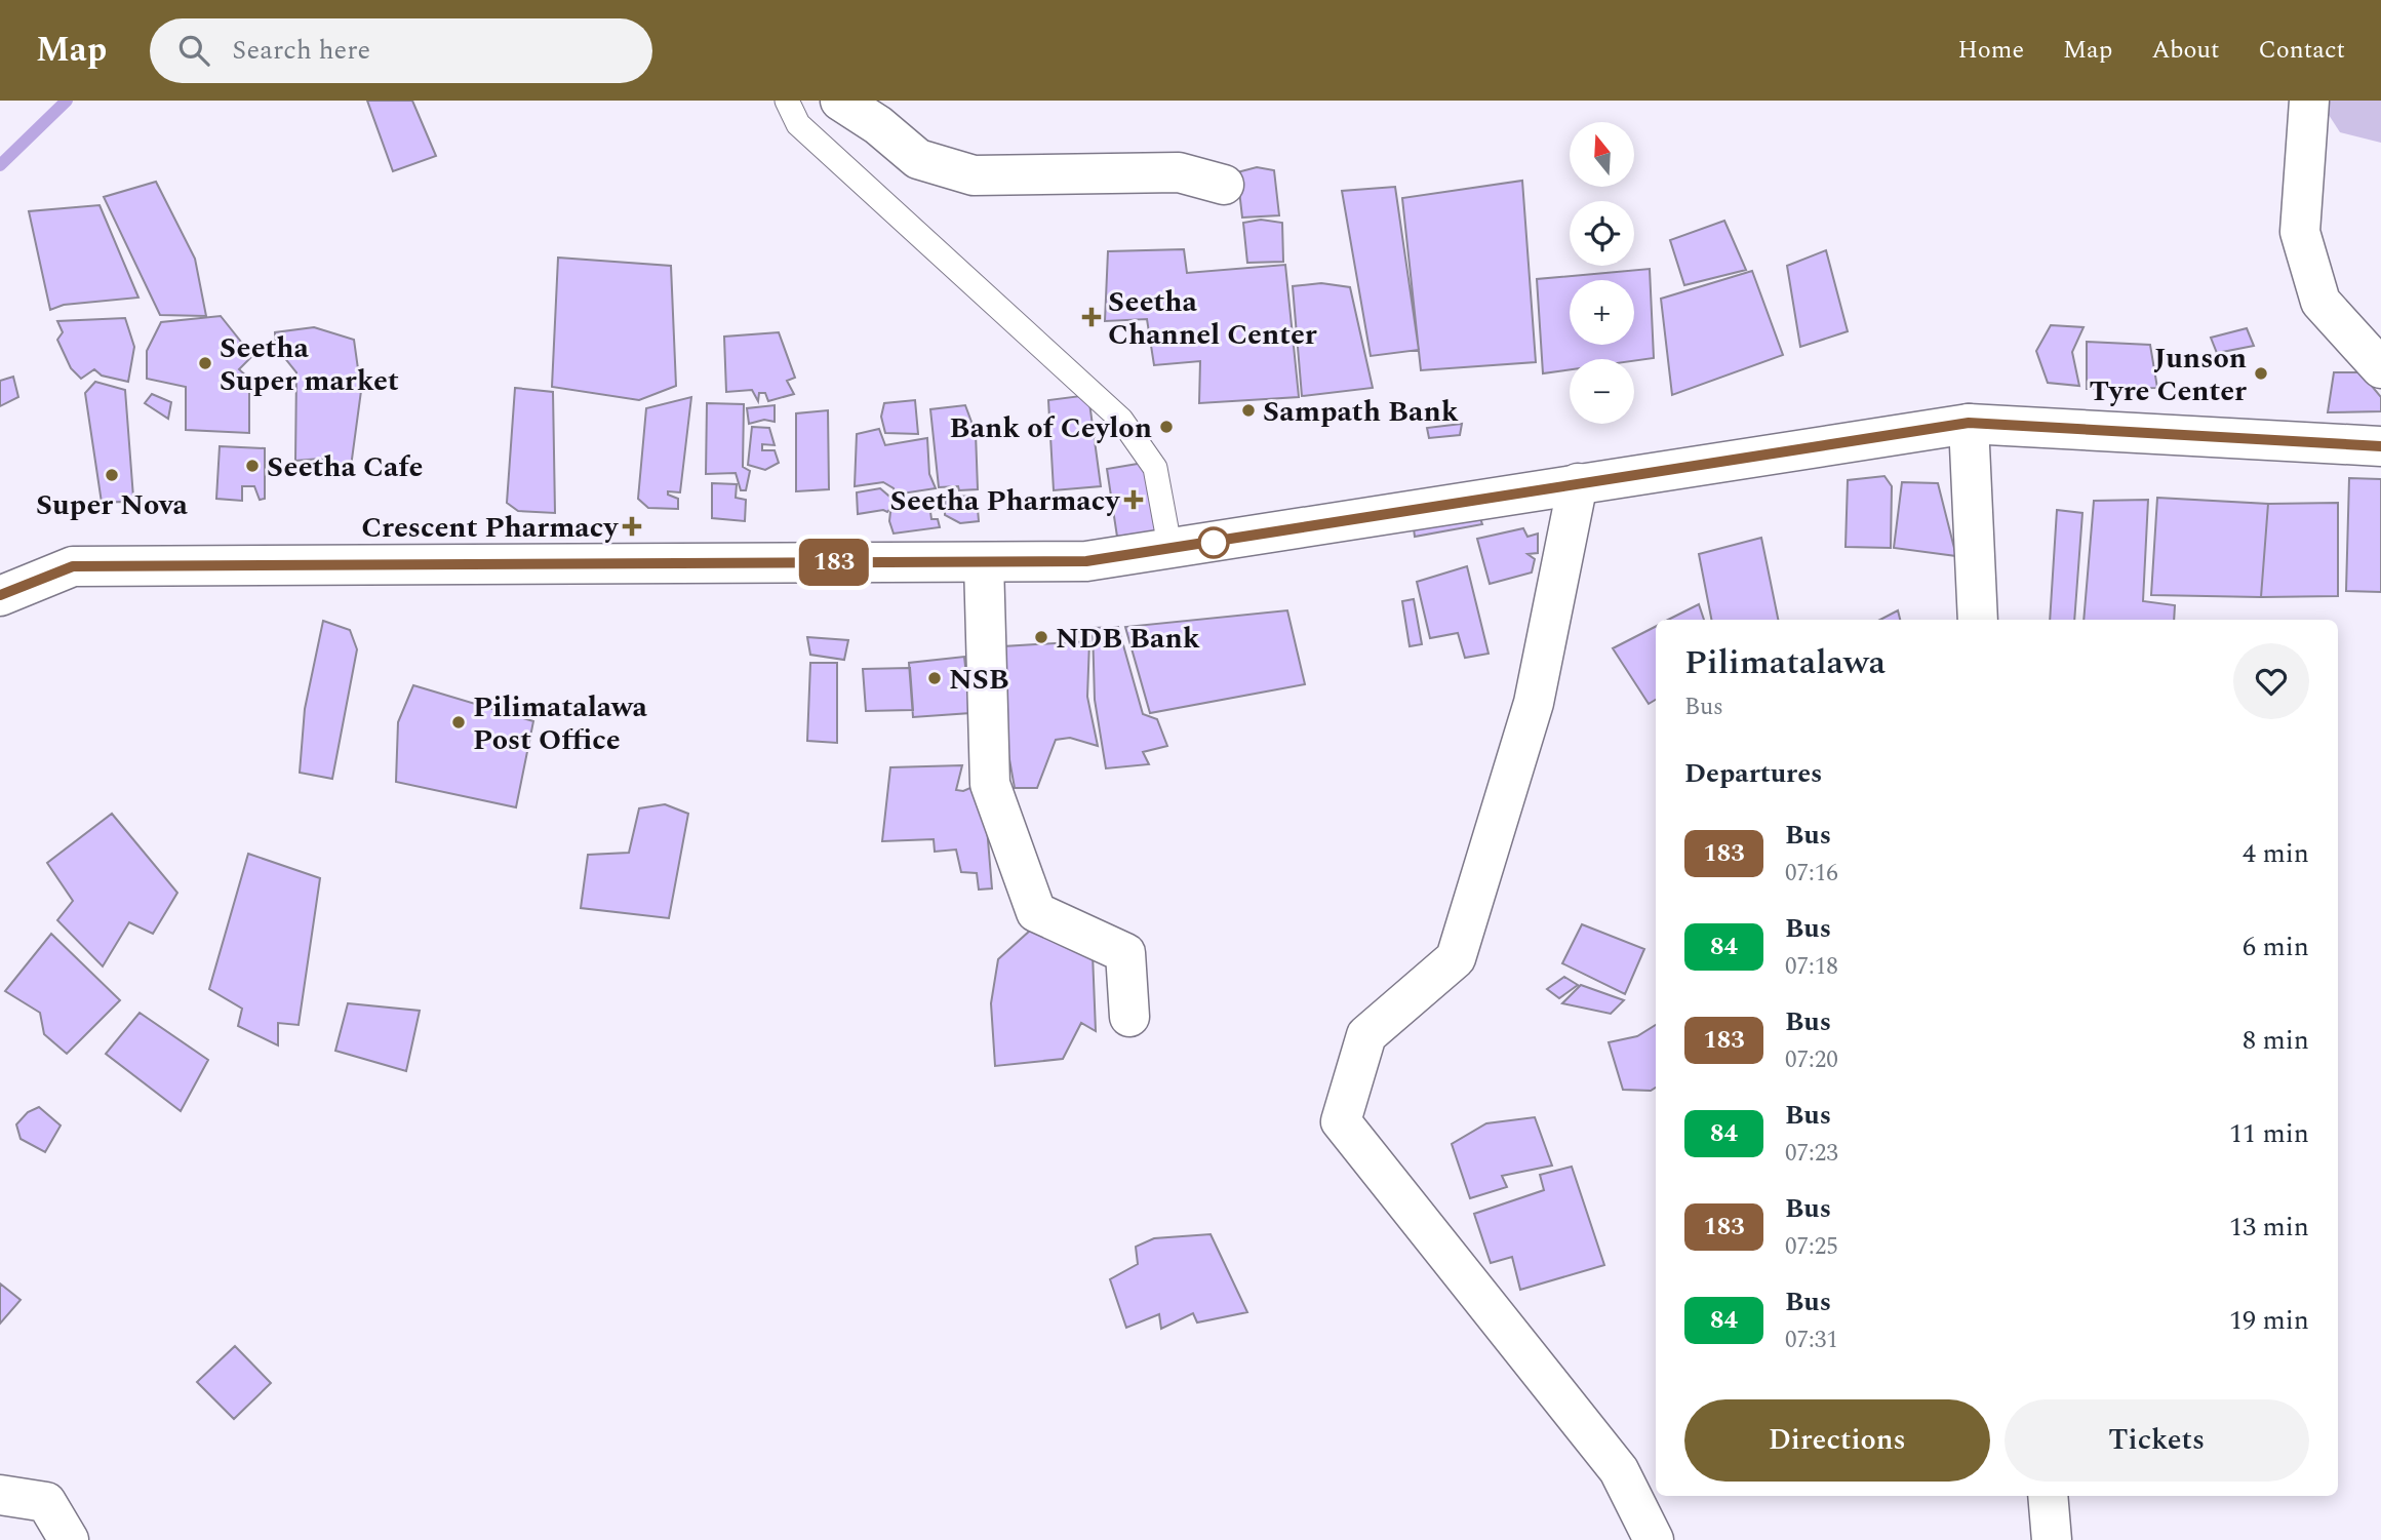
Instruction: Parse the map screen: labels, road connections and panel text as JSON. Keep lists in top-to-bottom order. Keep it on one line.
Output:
{"places":{"health":["Seetha Channel Center","Seetha Pharmacy","Crescent Pharmacy"],"other":["Seetha Super market","Junson Tyre Center","Sampath Bank","Bank of Ceylon","Seetha Cafe","Super Nova","NDB Bank","NSB","Pilimatalawa Post Office"]},"lines":["bus line 183"],"north":"top","page":{"header":"Map","search":"Search here","nav":["Home","Map","About","Contact"],"on_map":"183","map_buttons":["+","−"],"heading":[["Pilimatalawa","Bus"],"Departures"],"list":[{"mark":"183","name":"Bus","note":"07:16","value":"4 min"},{"mark":"84","name":"Bus","note":"07:18","value":"6 min"},{"mark":"183","name":"Bus","note":"07:20","value":"8 min"},{"mark":"84","name":"Bus","note":"07:23","value":"11 min"},{"mark":"183","name":"Bus","note":"07:25","value":"13 min"},{"mark":"84","name":"Bus","note":"07:31","value":"19 min"}],"buttons":["Directions","Tickets"]}}
